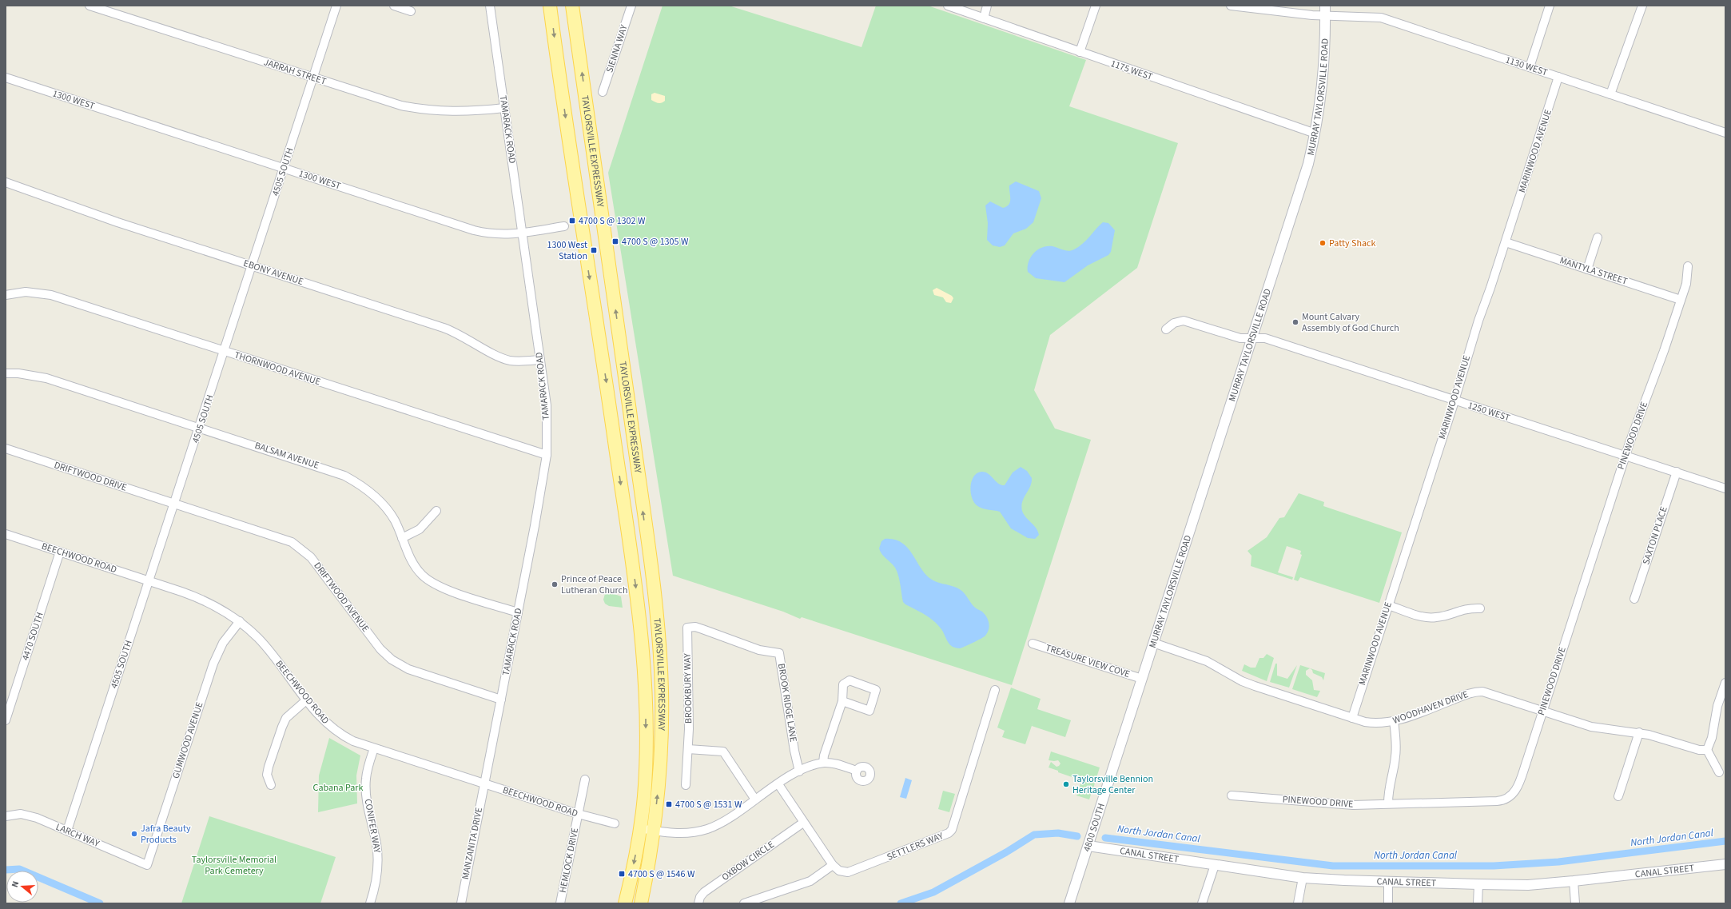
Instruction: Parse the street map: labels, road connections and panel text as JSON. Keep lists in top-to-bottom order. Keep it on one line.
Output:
{"streets":{"main road":["TAYLORSVILLE EXPRESSWAY"],"street":["SIENNA WAY","1130 WEST","1175 WEST","JARRAH STREET","MURRAY TAYLORSVILLE ROAD","1300 WEST","TAMARACK ROAD","MARINWOOD AVENUE","4505 SOUTH","MANTYLA STREET","EBONY AVENUE","THORNWOOD AVENUE","1250 WEST","PINEWOOD DRIVE","BALSAM AVENUE","DRIFTWOOD DRIVE","SAXTON PLACE","BEECHWOOD ROAD","DRIFTWOOD AVENUE","4470 SOUTH","TREASURE VIEW COVE","BROOKBURY WAY","BROOK RIDGE LANE","WOODHAVEN DRIVE","GUMWOOD AVENUE","CONIFER WAY","4800 SOUTH","LARCH WAY","MANZANITA DRIVE","SETTLERS WAY","CANAL STREET","HEMLOCK DRIVE","OXBOW CIRCLE"]},"crossings":[["1130 WEST","MURRAY TAYLORSVILLE ROAD"],["1130 WEST","MARINWOOD AVENUE"],["1175 WEST","MURRAY TAYLORSVILLE ROAD"],["JARRAH STREET","TAMARACK ROAD"],["JARRAH STREET","4505 SOUTH"],["MURRAY TAYLORSVILLE ROAD","1250 WEST"],["MURRAY TAYLORSVILLE ROAD","TREASURE VIEW COVE"],["MURRAY TAYLORSVILLE ROAD","WOODHAVEN DRIVE"],["MURRAY TAYLORSVILLE ROAD","4800 SOUTH"],["1300 WEST","TAMARACK ROAD"],["1300 WEST","4505 SOUTH"],["TAMARACK ROAD","EBONY AVENUE"],["TAMARACK ROAD","THORNWOOD AVENUE"],["TAMARACK ROAD","BALSAM AVENUE"],["TAMARACK ROAD","BEECHWOOD ROAD"],["TAMARACK ROAD","DRIFTWOOD AVENUE"],["TAMARACK ROAD","MANZANITA DRIVE"],["MARINWOOD AVENUE","MANTYLA STREET"],["MARINWOOD AVENUE","1250 WEST"],["MARINWOOD AVENUE","WOODHAVEN DRIVE"],["4505 SOUTH","EBONY AVENUE"],["4505 SOUTH","THORNWOOD AVENUE"],["4505 SOUTH","BALSAM AVENUE"],["4505 SOUTH","DRIFTWOOD DRIVE"],["4505 SOUTH","BEECHWOOD ROAD"],["4505 SOUTH","DRIFTWOOD AVENUE"],["4505 SOUTH","LARCH WAY"],["MANTYLA STREET","PINEWOOD DRIVE"],["1250 WEST","PINEWOOD DRIVE"],["1250 WEST","SAXTON PLACE"],["PINEWOOD DRIVE","WOODHAVEN DRIVE"],["DRIFTWOOD DRIVE","DRIFTWOOD AVENUE"],["BEECHWOOD ROAD","4470 SOUTH"],["BEECHWOOD ROAD","GUMWOOD AVENUE"],["BEECHWOOD ROAD","CONIFER WAY"],["BEECHWOOD ROAD","MANZANITA DRIVE"],["BEECHWOOD ROAD","HEMLOCK DRIVE"],["TREASURE VIEW COVE","4800 SOUTH"],["BROOKBURY WAY","BROOK RIDGE LANE"],["GUMWOOD AVENUE","LARCH WAY"],["4800 SOUTH","CANAL STREET"],["SETTLERS WAY","OXBOW CIRCLE"]],"water":["North Jordan Canal"],"parks":["Cabana Park","Taylorsville Memorial Park Cemetery"],"places":{"transit":["4700 S @ 1302 W","4700 S @ 1305 W","1300 West Station","4700 S @ 1531 W","4700 S @ 1546 W"],"other":["Patty Shack","Mount Calvary Assembly of God Church","Prince of Peace Lutheran Church","Taylorsville Bennion Heritage Center","Jafra Beauty Products"]},"north":"left"}
